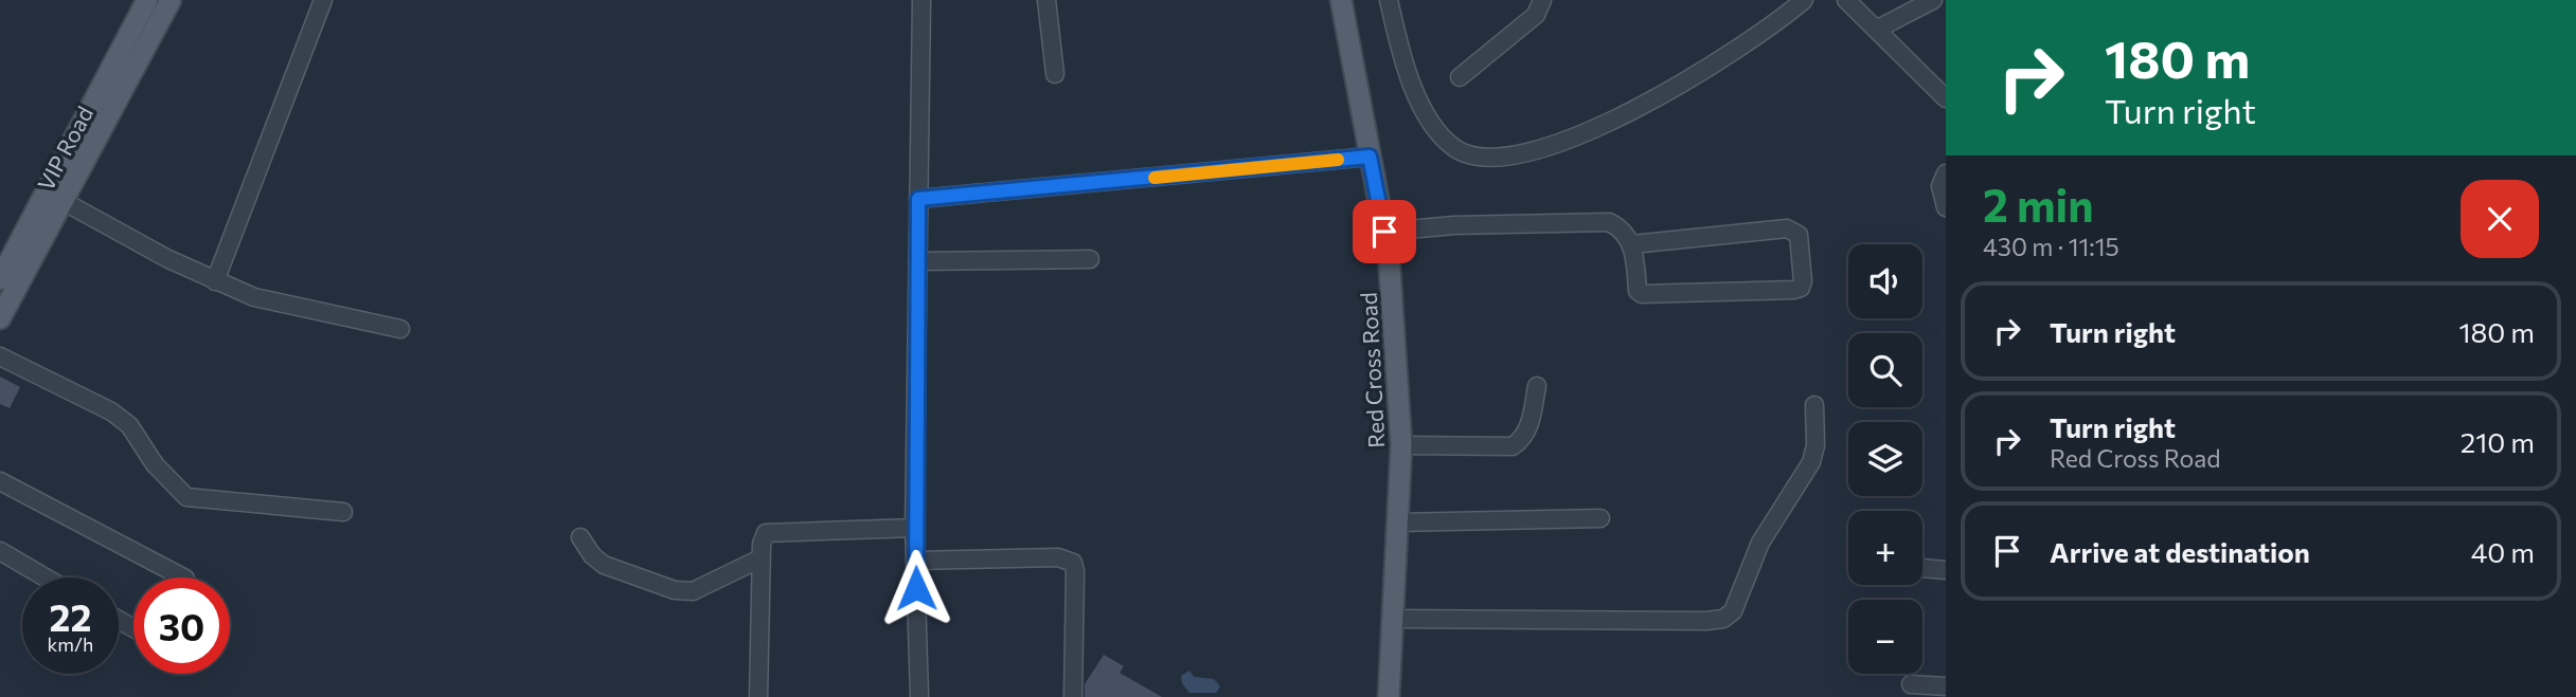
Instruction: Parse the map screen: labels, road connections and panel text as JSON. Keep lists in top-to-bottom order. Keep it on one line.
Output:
{"streets":{"main road":["VIP Road","Red Cross Road"]},"page":{"turn":["180 m","Turn right"],"heading":["2 min","430 m · 11:15"],"map_buttons":["+","−"],"list":[{"name":"Turn right","value":"180 m"},{"name":"Turn right","note":"Red Cross Road","value":"210 m"},{"name":"Arrive at destination","value":"40 m"}],"speed":"22 km/h","limit":"30"}}
